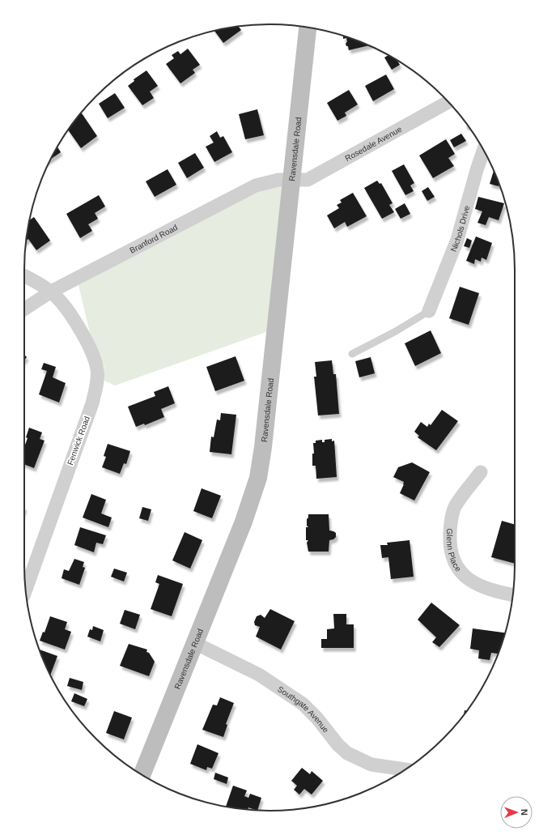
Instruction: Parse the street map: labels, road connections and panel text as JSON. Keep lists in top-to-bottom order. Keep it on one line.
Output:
{"streets":{"main road":["Ravensdale Road"],"street":["Rosedale Avenue","Nichols Drive","Branford Road","Fenwick Road","Glenn Place","Southgate Avenue"]},"crossings":[["Rosedale Avenue","Ravensdale Road"],["Rosedale Avenue","Branford Road"],["Ravensdale Road","Branford Road"],["Ravensdale Road","Southgate Avenue"],["Branford Road","Fenwick Road"]],"north":"right"}
